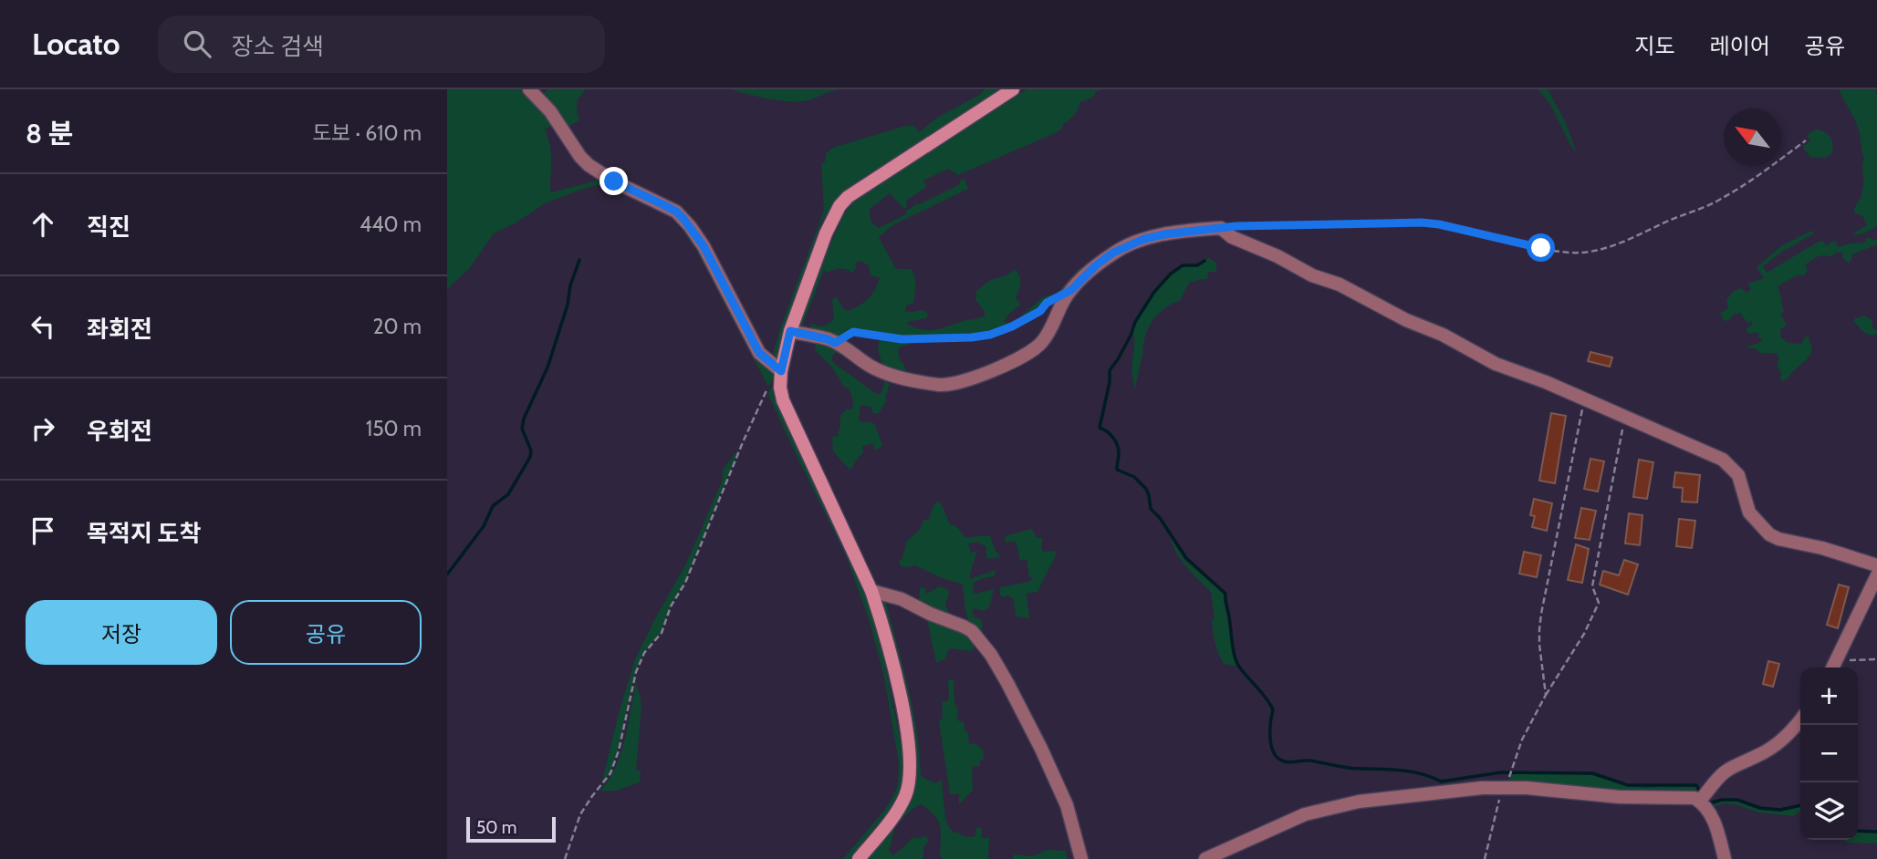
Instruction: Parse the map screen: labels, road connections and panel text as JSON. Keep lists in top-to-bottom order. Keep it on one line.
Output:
{"scale_bar":"50 m","north":"top left","page":{"header":"Locato","search":"장소 검색","nav":["지도","레이어","공유"],"heading":["8 분","도보 · 610 m"],"list":[["직진","440 m"],["좌회전","20 m"],["우회전","150 m"],"목적지 도착"],"buttons":["저장","공유"],"map_buttons":["+","−"],"scale":"50 m"}}
